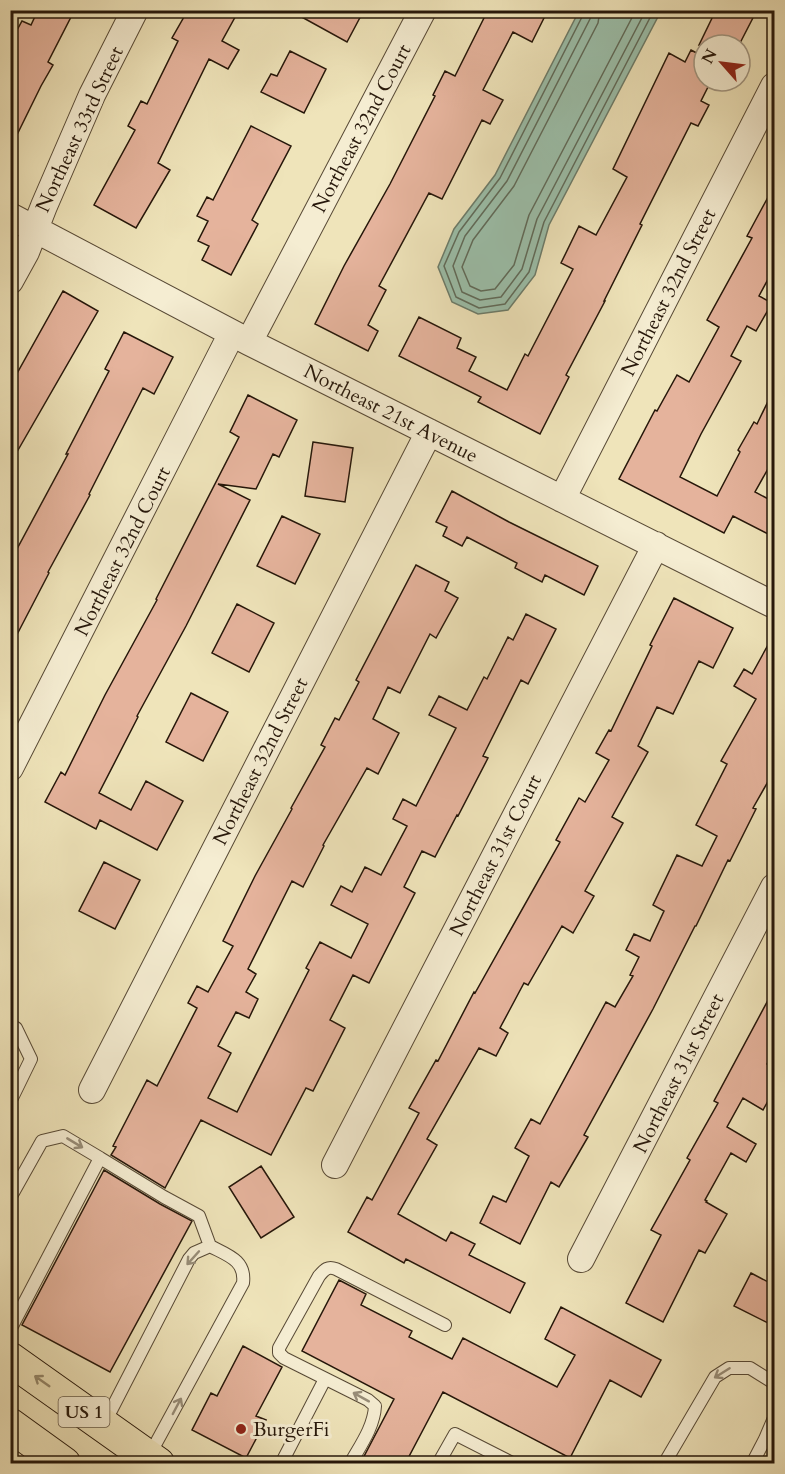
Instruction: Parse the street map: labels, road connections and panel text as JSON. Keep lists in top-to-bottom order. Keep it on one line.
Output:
{"streets":{"main road":["US 1"],"street":["Northeast 32nd Court","Northeast 33rd Street","Northeast 32nd Street","Northeast 21st Avenue","Northeast 31st Court","Northeast 31st Street"]},"crossings":[["Northeast 32nd Court","Northeast 21st Avenue"],["Northeast 33rd Street","Northeast 21st Avenue"],["Northeast 32nd Street","Northeast 21st Avenue"],["Northeast 21st Avenue","Northeast 31st Court"]],"places":["BurgerFi"],"north":"top left"}
